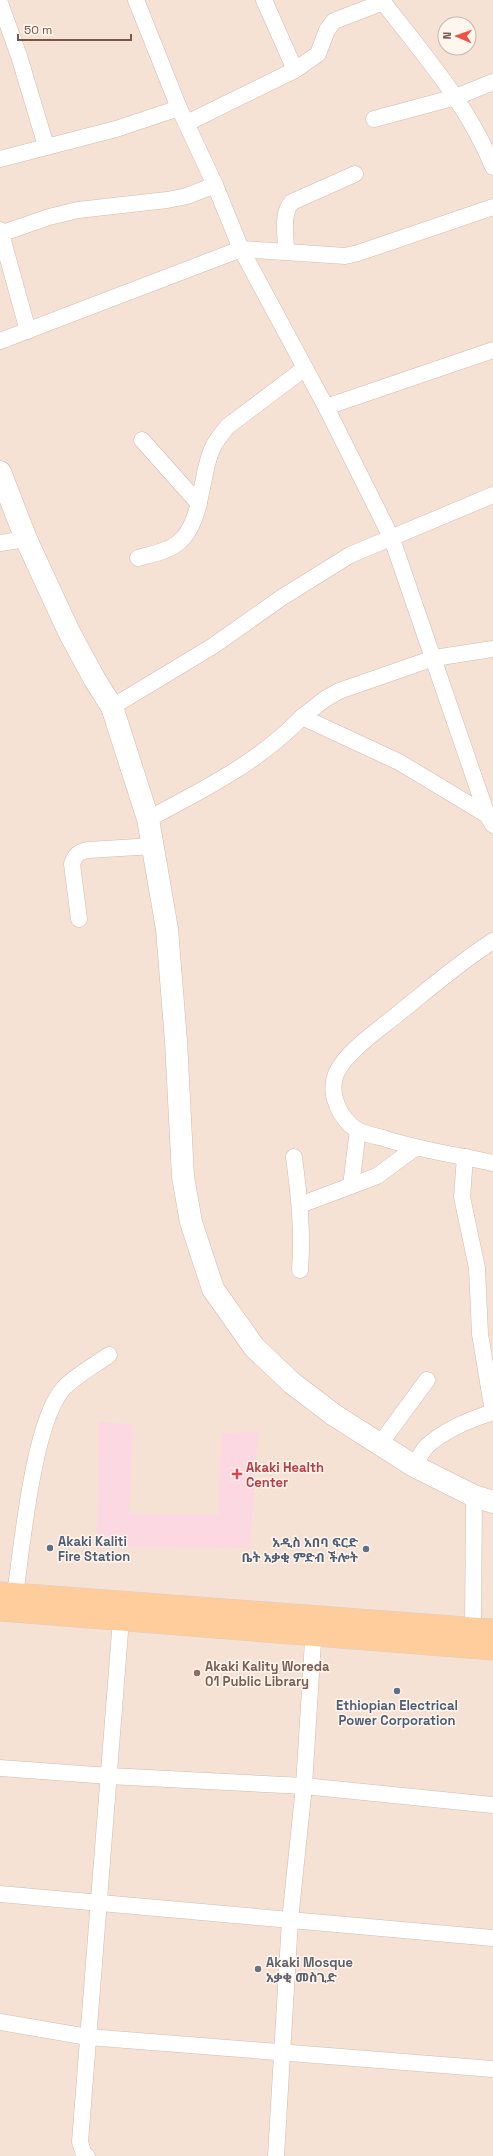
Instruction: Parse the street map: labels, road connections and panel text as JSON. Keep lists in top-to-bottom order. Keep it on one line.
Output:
{"places":{"health":["Akaki Health Center"],"other":["Akaki Kaliti Fire Station","አዲስ አበባ ፍርድ ቤት አቃቂ ምድብ ችሎት","Akaki Kality Woreda 01 Public Library","Ethiopian Electrical Power Corporation","Akaki Mosque አቃቂ መስጊድ"]},"scale_bar":"50 m","north":"left"}
